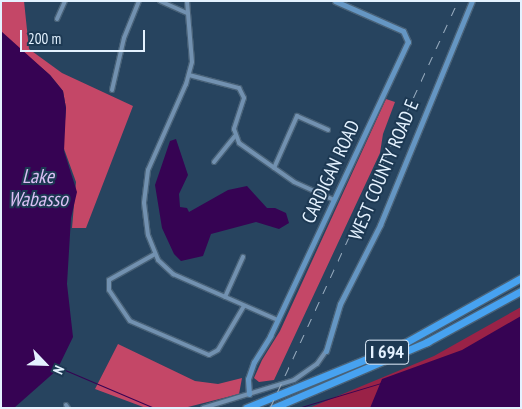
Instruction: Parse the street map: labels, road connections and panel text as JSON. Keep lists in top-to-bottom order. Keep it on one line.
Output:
{"streets":{"highway":["I 694"],"street":["WEST COUNTY ROAD E","CARDIGAN ROAD"]},"water":["Lake Wabasso"],"scale_bar":"200 m","north":"bottom right"}
